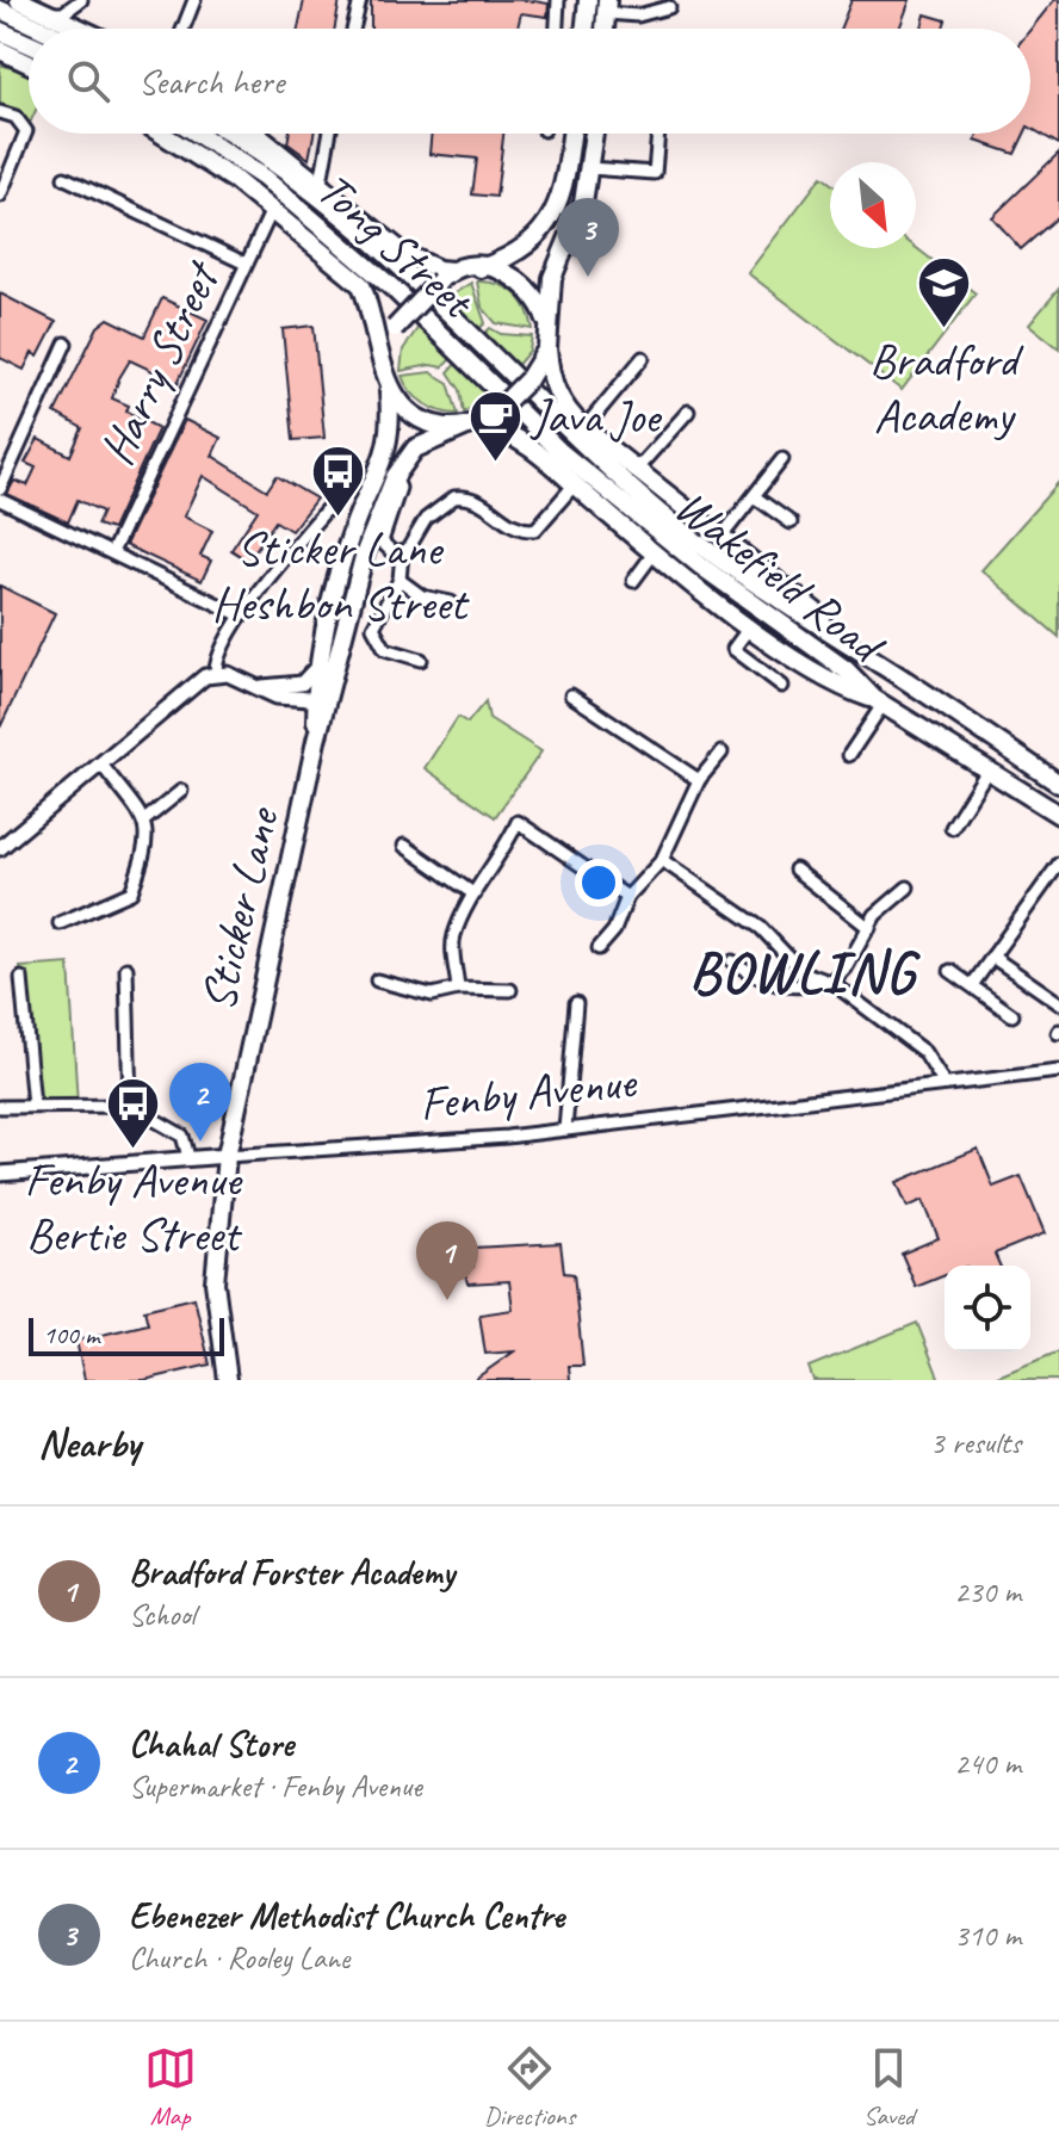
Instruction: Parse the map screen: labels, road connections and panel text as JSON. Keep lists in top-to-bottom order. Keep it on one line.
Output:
{"streets":{"main road":["Tong Street","Wakefield Road","Sticker Lane"],"street":["Harry Street","Fenby Avenue"]},"crossings":[["Tong Street","Wakefield Road"],["Sticker Lane","Fenby Avenue"]],"districts":["BOWLING"],"places":{"school or university":["Bradford Academy"],"cafe":["Java Joe"],"bus stop":["Sticker Lane Heshbon Street","Fenby Avenue Bertie Street"]},"scale_bar":"100 m","north":"bottom right","page":{"search":"Search here","pins":["3","2","1"],"scale":"100 m","heading":["Nearby","3 results"],"list":[{"mark":"1","name":"Bradford Forster Academy","note":"School","value":"230 m"},{"mark":"2","name":"Chahal Store","note":"Supermarket · Fenby Avenue","value":"240 m"},{"mark":"3","name":"Ebenezer Methodist Church Centre","note":"Church · Rooley Lane","value":"310 m"}],"nav":["Map","Directions","Saved"]}}
